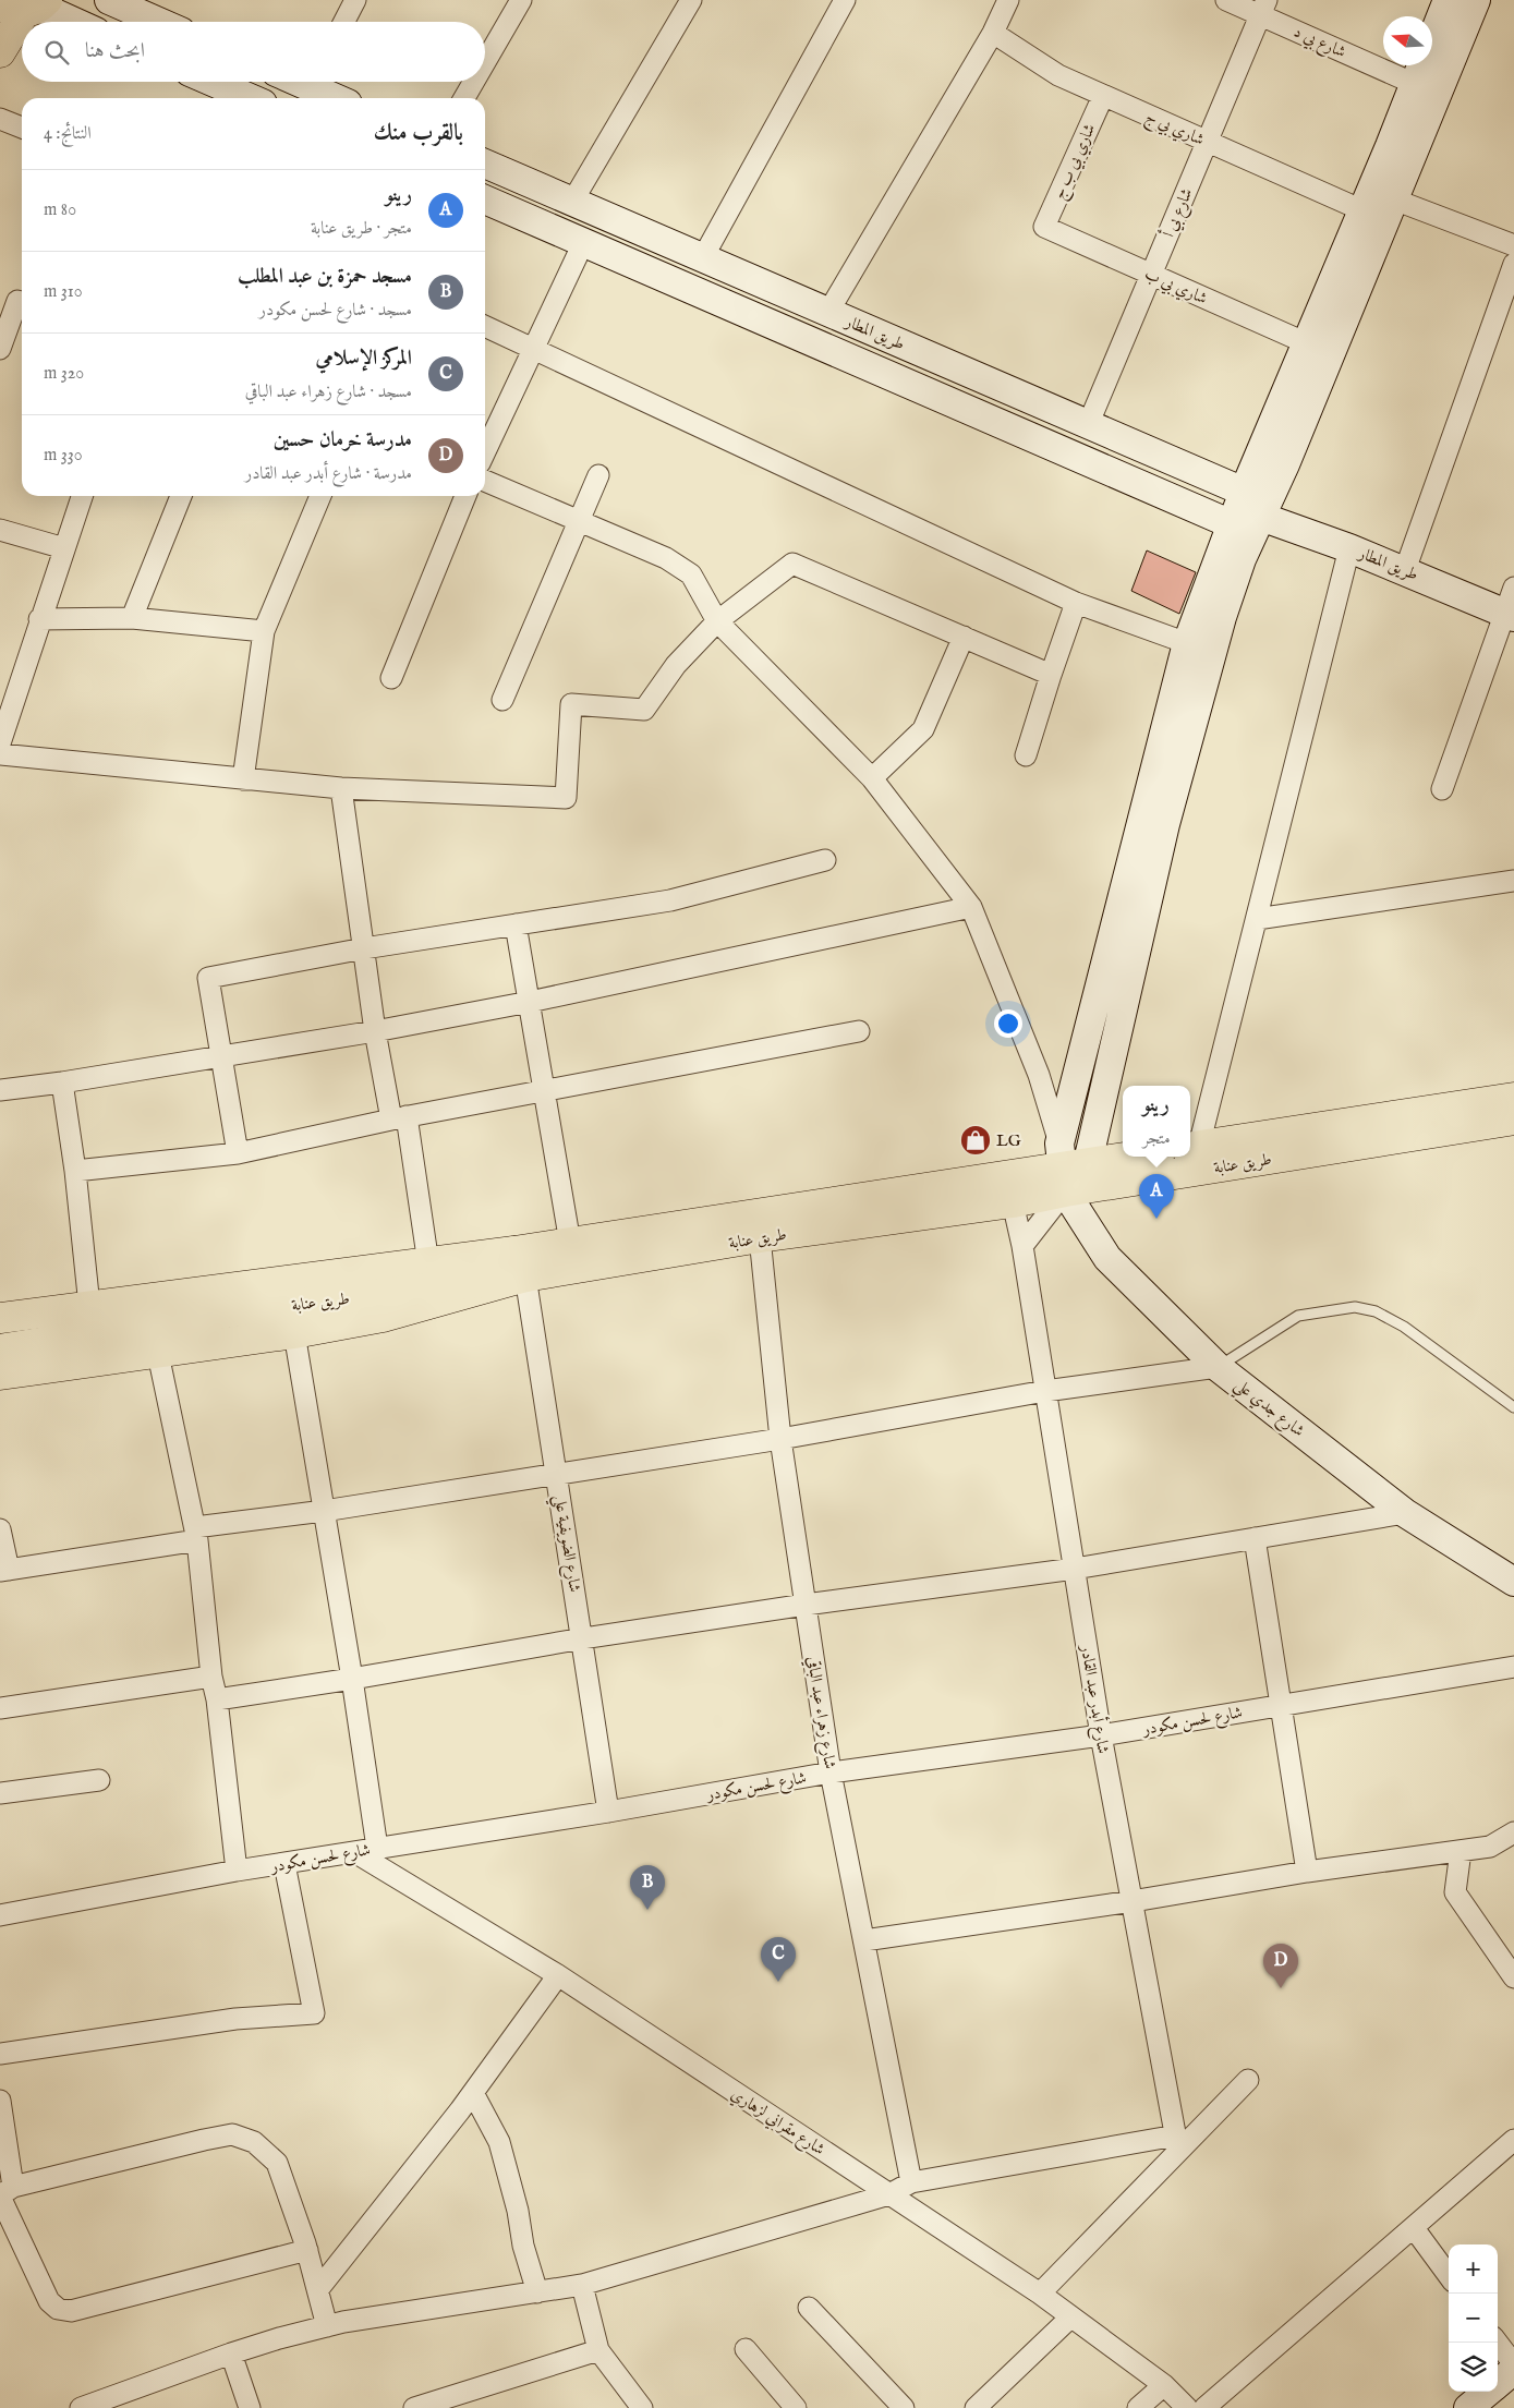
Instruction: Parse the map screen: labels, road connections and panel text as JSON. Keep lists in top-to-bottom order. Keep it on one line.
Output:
{"streets":{"main road":["طريق عنابة"],"street":["شارع بي د","شاري بي ج","شاري بي ب ج","شارع بي أ","شاري بي ب","طريق المطار","شارع جدي علي","شارع الضويفية علي","شارع أبدر عبد القادر","شارع زهراء عبد الباقي","شارع لحسن مكودر","شارع مقراني لزهاري"]},"crossings":[["شارع بي د","شارع بي أ"],["شاري بي ج","شاري بي ب ج"],["شاري بي ج","شارع بي أ"],["شاري بي ب ج","شاري بي ب"],["شارع بي أ","شاري بي ب"],["شارع بي أ","طريق المطار"],["طريق عنابة","شارع جدي علي"],["طريق عنابة","شارع الضويفية علي"],["طريق عنابة","شارع أبدر عبد القادر"],["طريق عنابة","شارع زهراء عبد الباقي"],["شارع الضويفية علي","شارع لحسن مكودر"],["شارع أبدر عبد القادر","شارع لحسن مكودر"],["شارع زهراء عبد الباقي","شارع لحسن مكودر"],["شارع لحسن مكودر","شارع مقراني لزهاري"]],"places":{"shop":["LG"]},"north":"left","page":{"search":"ابحث هنا","heading":["بالقرب منك","النتائج: 4"],"list":[{"mark":"A","name":"رينو","note":"متجر · طريق عنابة","value":"80 m"},{"mark":"B","name":"مسجد حمزة بن عبد المطلب","note":"مسجد · شارع لحسن مكودر","value":"310 m"},{"mark":"C","name":"المركز الإسلامي","note":"مسجد · شارع زهراء عبد الباقي","value":"320 m"},{"mark":"D","name":"مدرسة خرمان حسين","note":"مدرسة · شارع أبدر عبد القادر","value":"330 m"}],"popup":["رينو","متجر"],"pins":["A","B","C","D"],"map_buttons":["+","−"]}}
